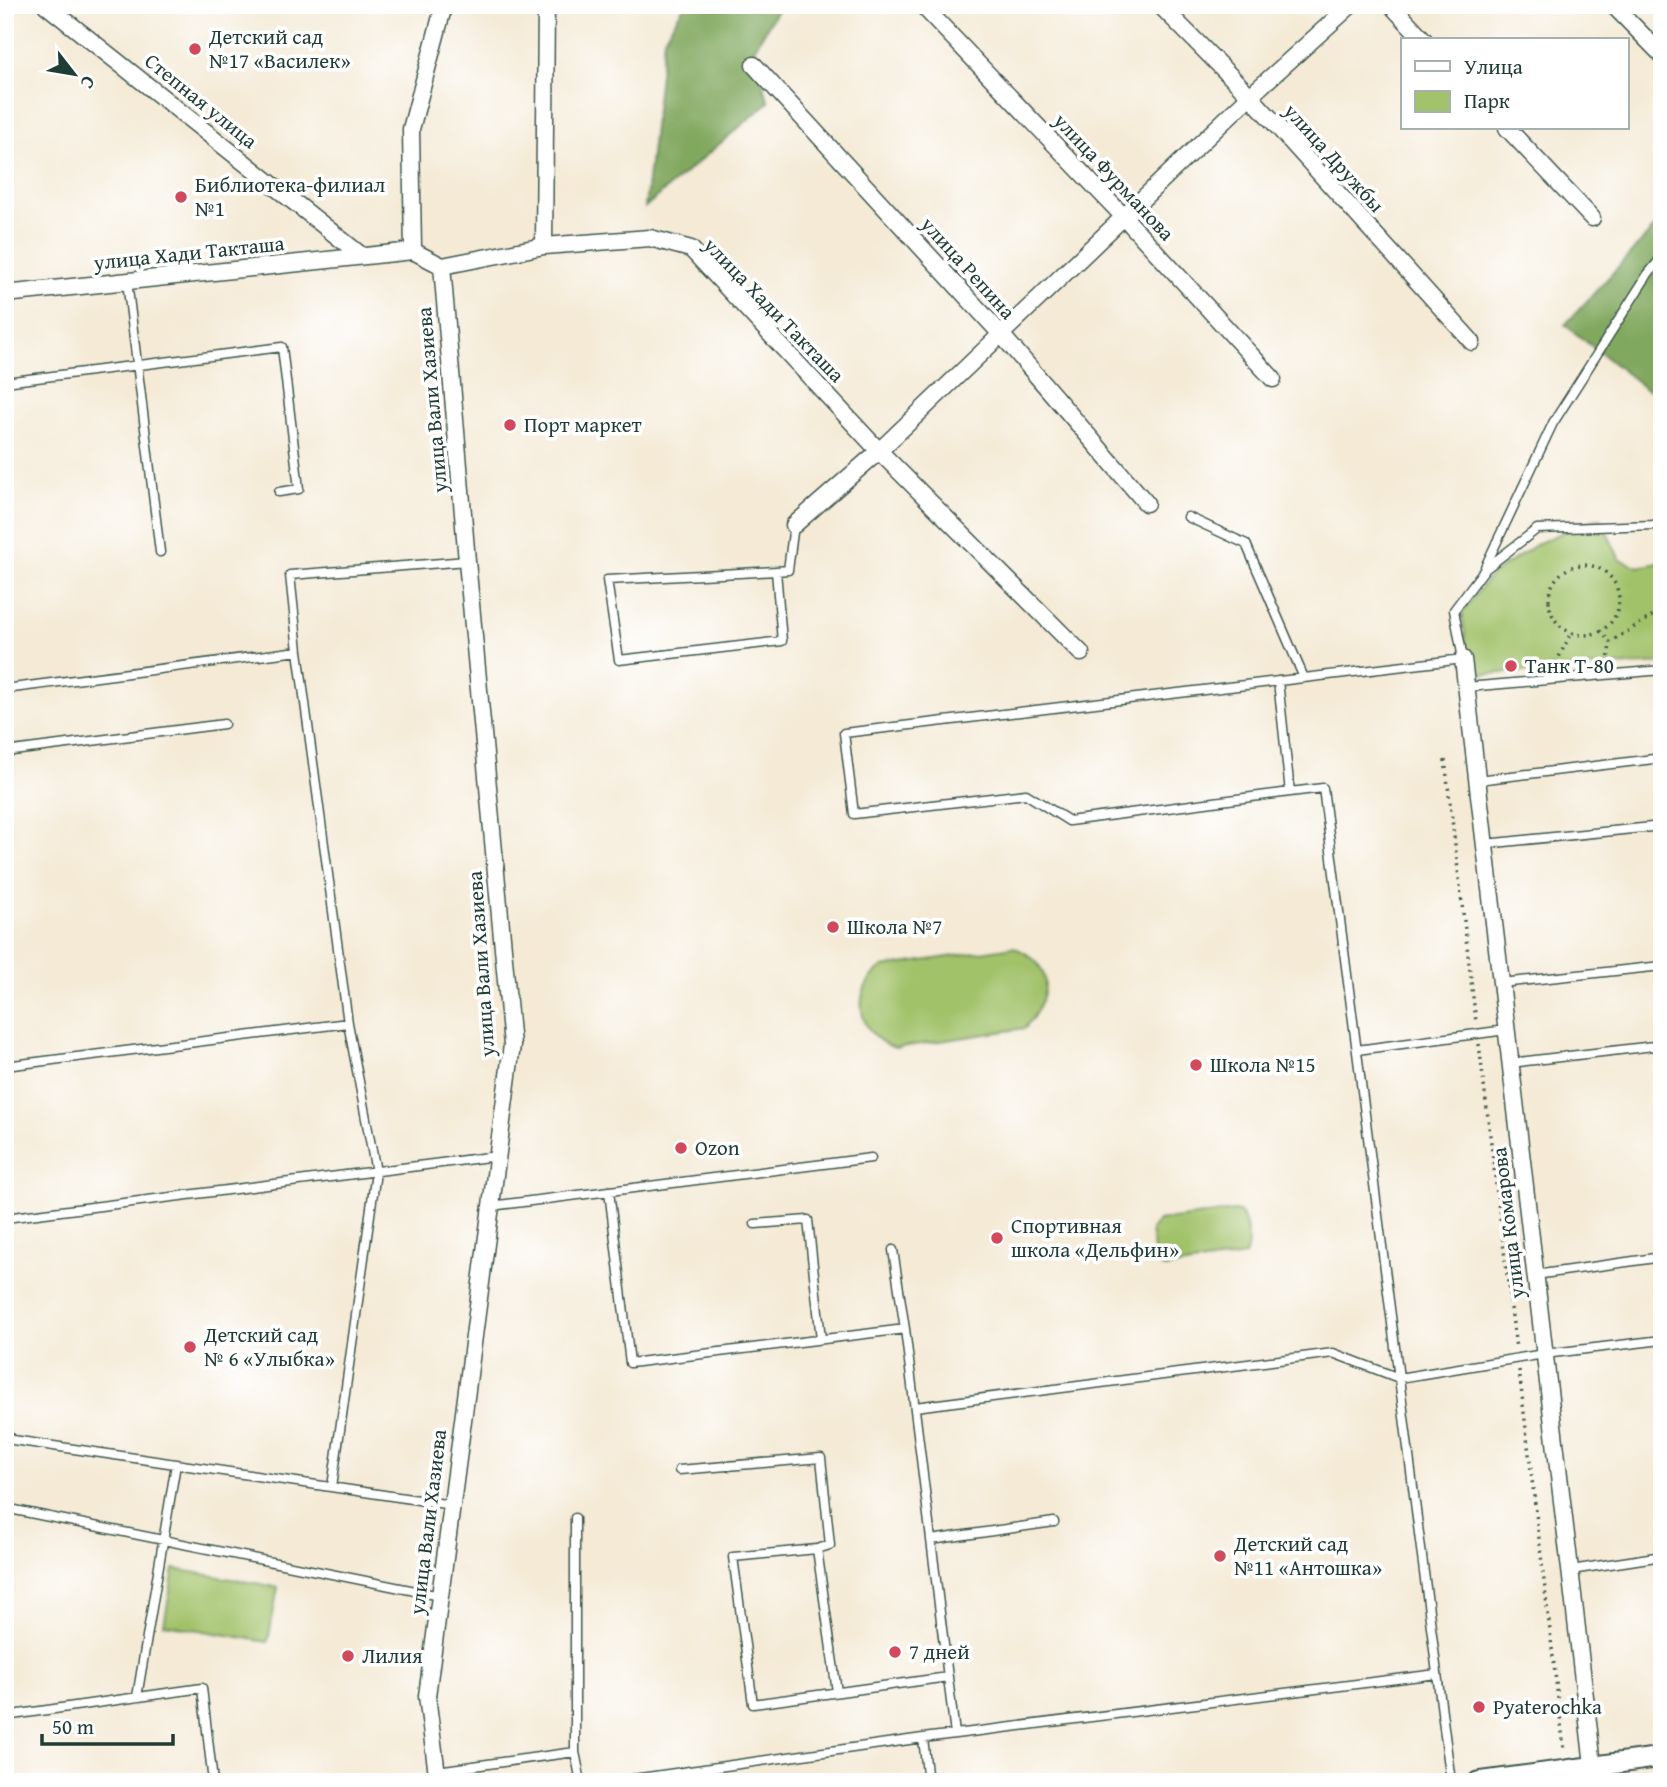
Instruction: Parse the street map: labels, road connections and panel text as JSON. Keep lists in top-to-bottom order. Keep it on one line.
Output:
{"streets":{"street":["Степная улица","улица Дружбы","улица Фурманова","улица Хади Такташа","улица Репина","улица Вали Хазиева","улица Комарова"]},"crossings":[["Степная улица","улица Хади Такташа"],["улица Хади Такташа","улица Вали Хазиева"]],"places":["Детский сад №17 «Василек»","Библиотека-филиал №1","Порт маркет","Танк Т-80","Школа №7","Школа №15","Ozon","Спортивная школа «Дельфин»","Детский сад № 6 «Улыбка»","Детский сад №11 «Антошка»","7 дней","Лилия","Pyaterochka"],"legend":["Улица","Парк"],"scale_bar":"50 m","north":"bottom right"}
